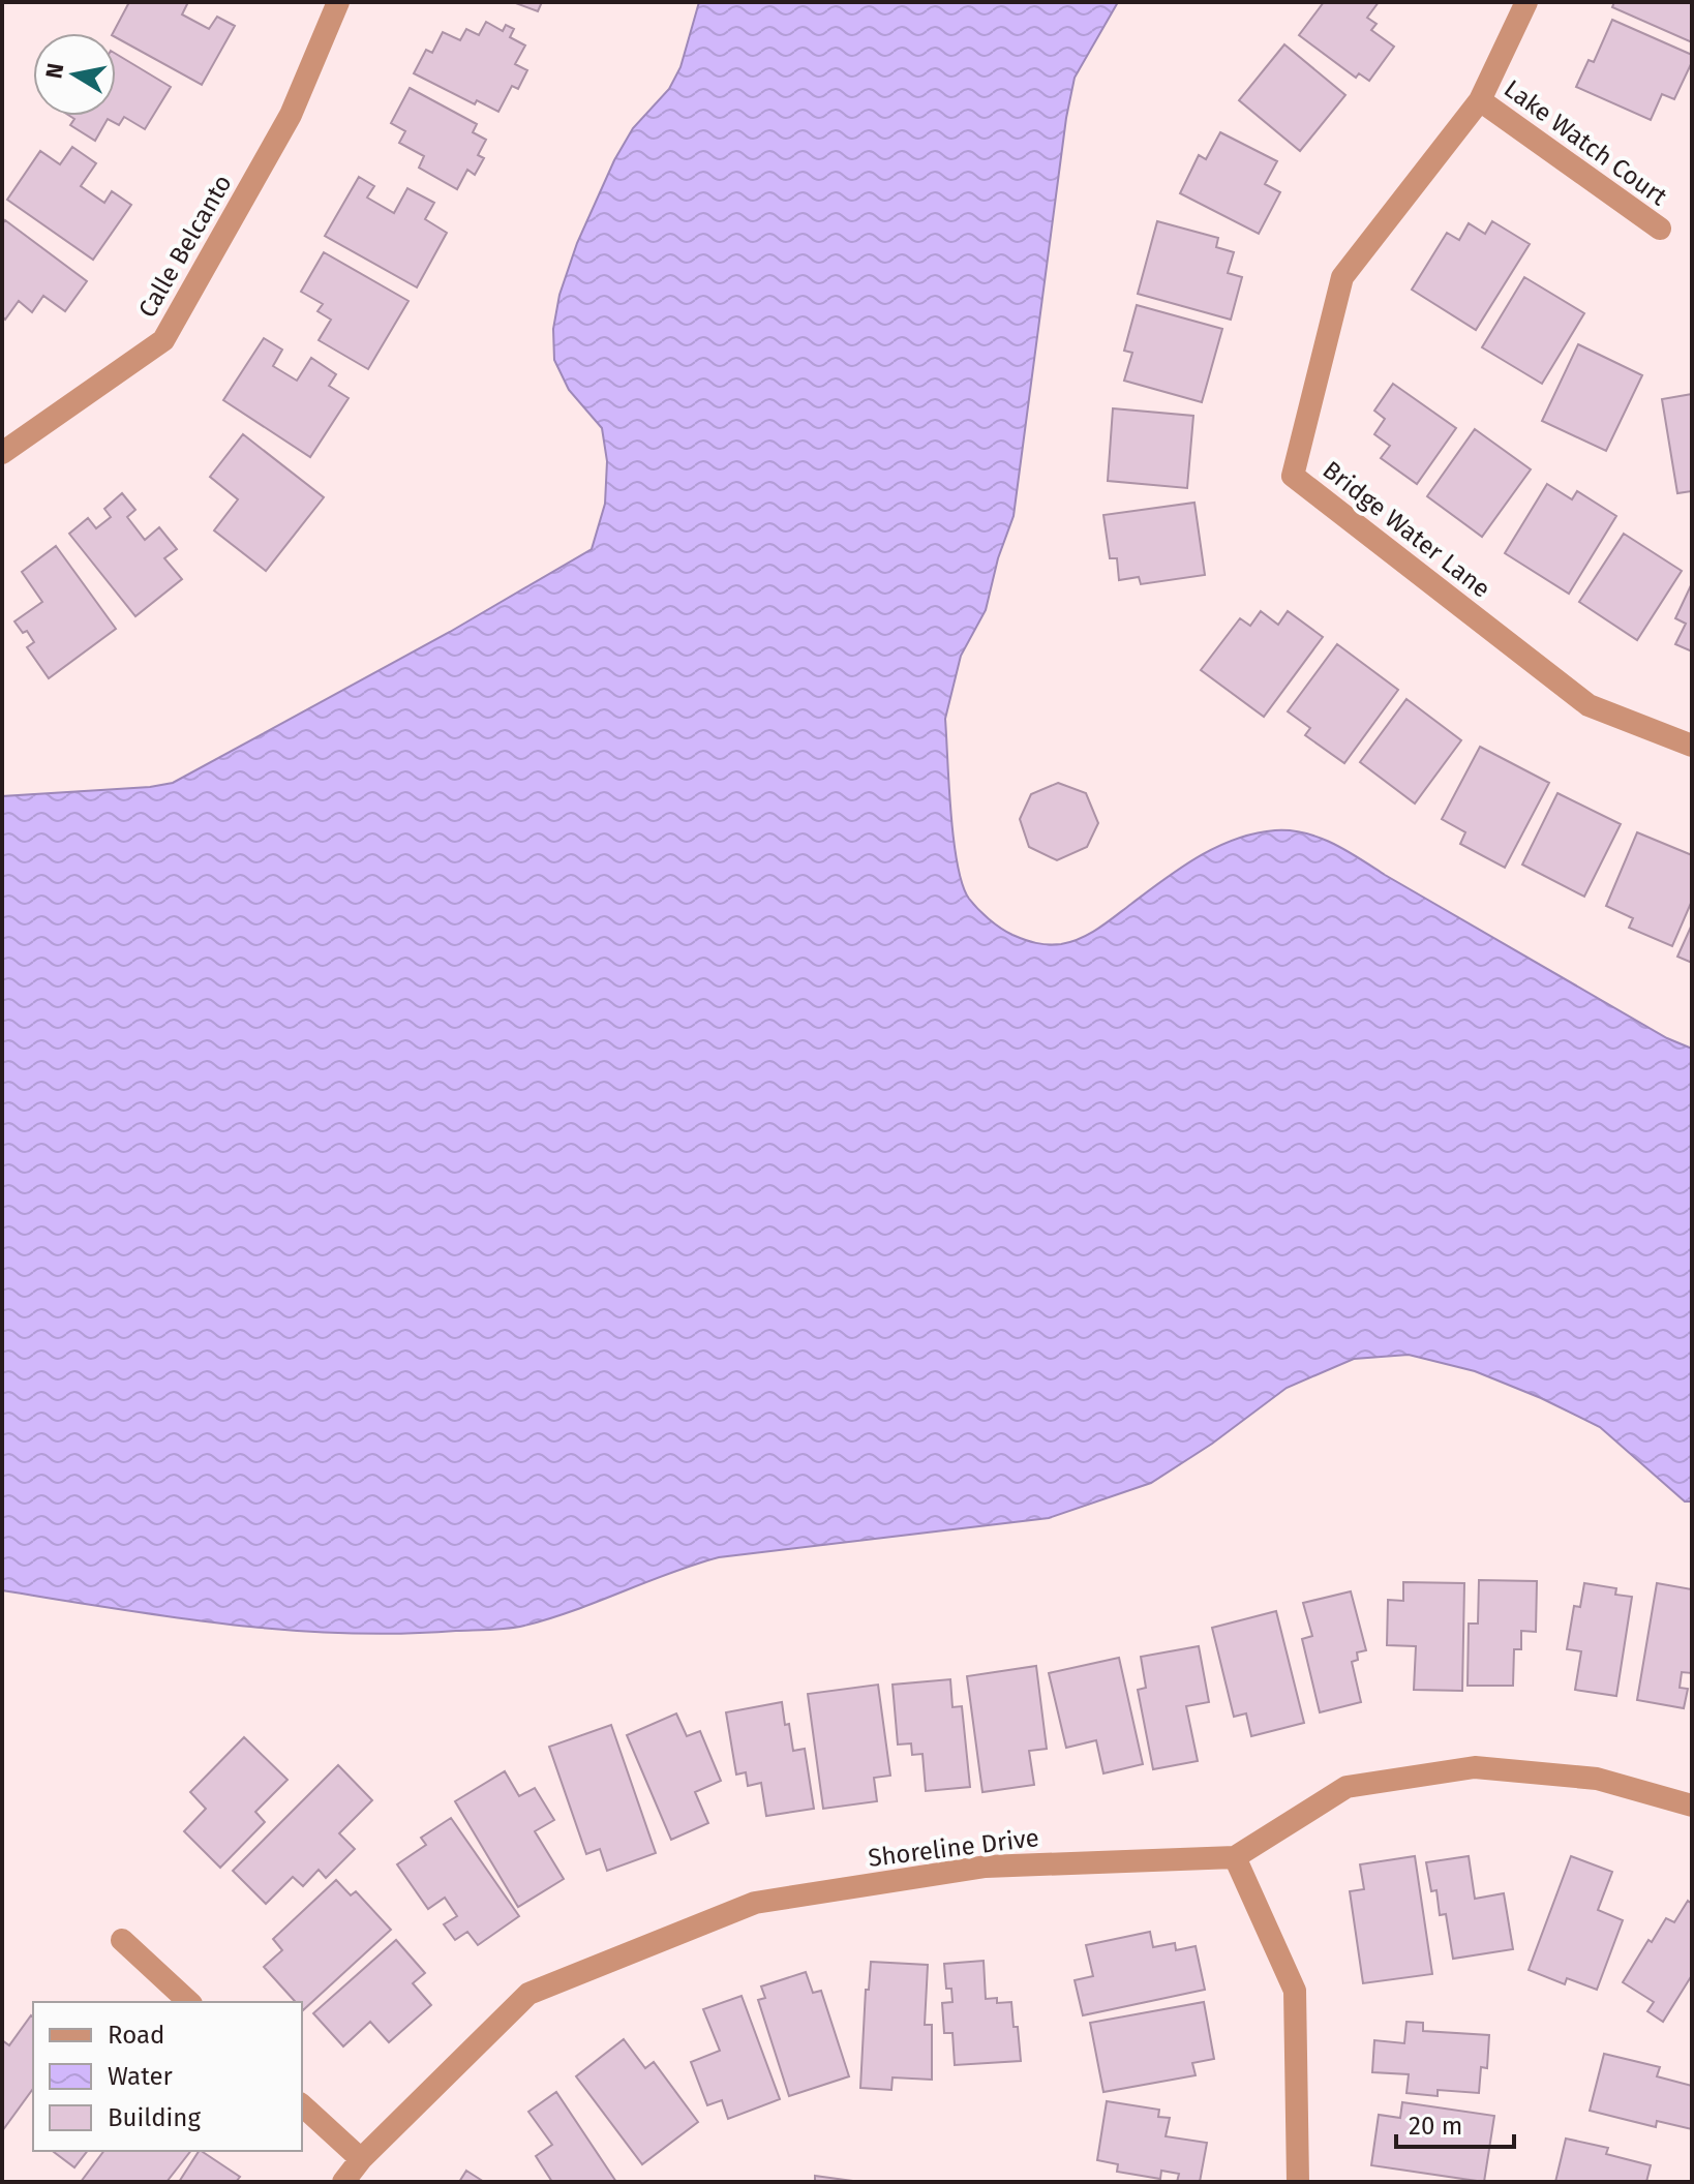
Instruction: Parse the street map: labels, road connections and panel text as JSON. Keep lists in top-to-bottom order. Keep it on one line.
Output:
{"streets":{"street":["Lake Watch Court","Calle Belcanto","Bridge Water Lane","Shoreline Drive"]},"crossings":[["Lake Watch Court","Bridge Water Lane"]],"legend":["Road","Water","Building"],"scale_bar":"20 m","north":"left"}
